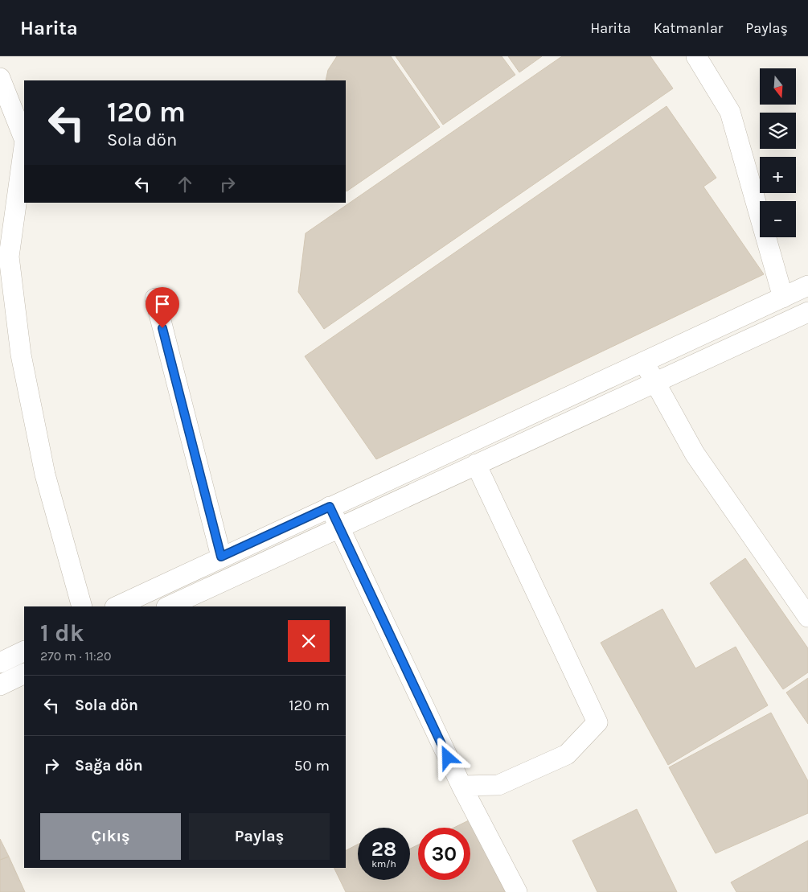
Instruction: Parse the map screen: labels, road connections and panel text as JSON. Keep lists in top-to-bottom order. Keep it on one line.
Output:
{"north":"bottom","page":{"header":"Harita","nav":["Harita","Katmanlar","Paylaş"],"map_buttons":["+","−"],"turn":["120 m","Sola dön"],"heading":["1 dk","270 m · 11:20"],"list":[{"name":"Sola dön","value":"120 m"},{"name":"Sağa dön","value":"50 m"}],"buttons":["Çıkış","Paylaş"],"speed":"28 km/h","limit":"30"}}
